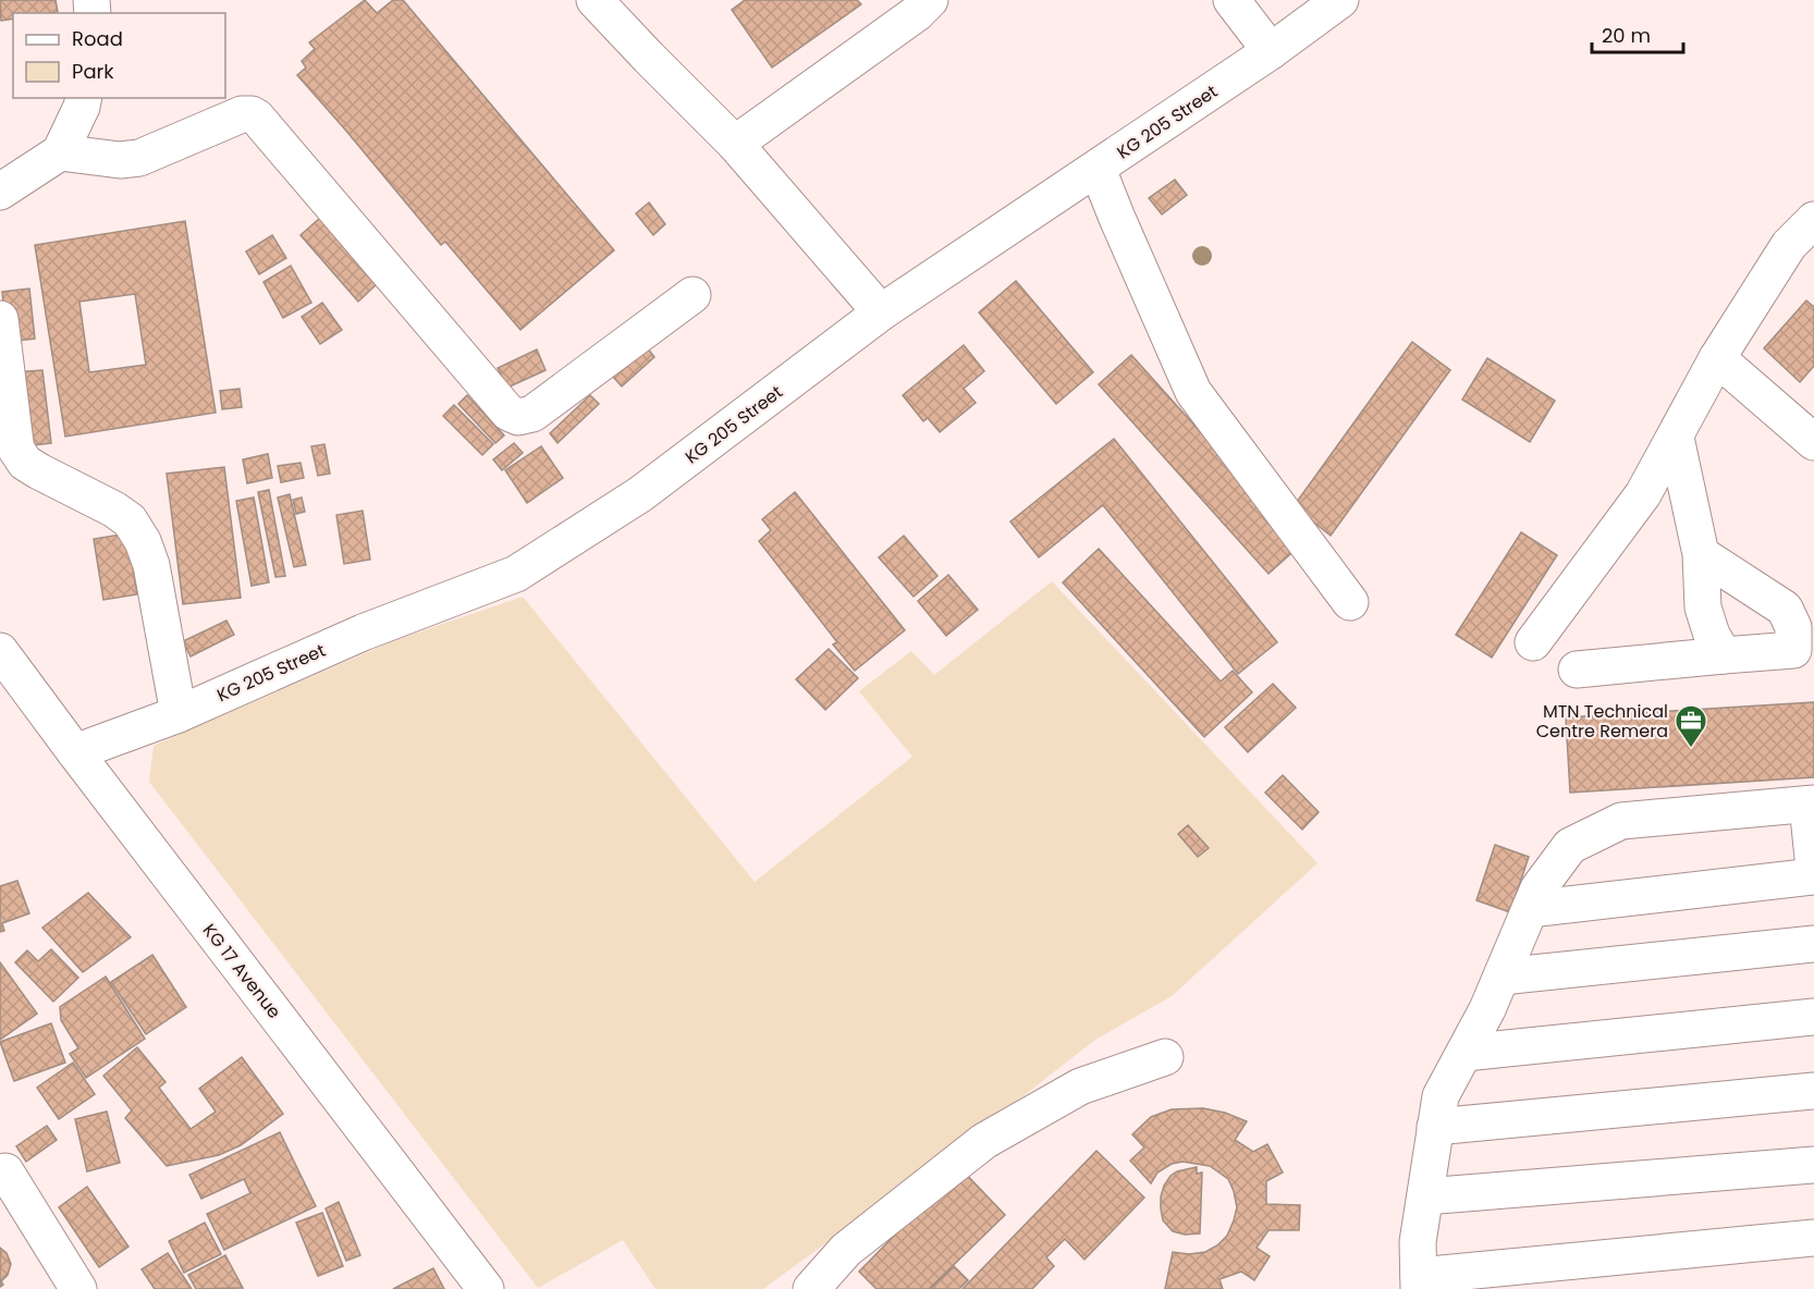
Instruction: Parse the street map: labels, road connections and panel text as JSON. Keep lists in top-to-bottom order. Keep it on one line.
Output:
{"streets":{"street":["KG 205 Street","KG 17 Avenue"]},"crossings":[["KG 205 Street","KG 17 Avenue"]],"places":{"office":["MTN Technical Centre Remera"]},"legend":["Road","Park"],"scale_bar":"20 m"}
